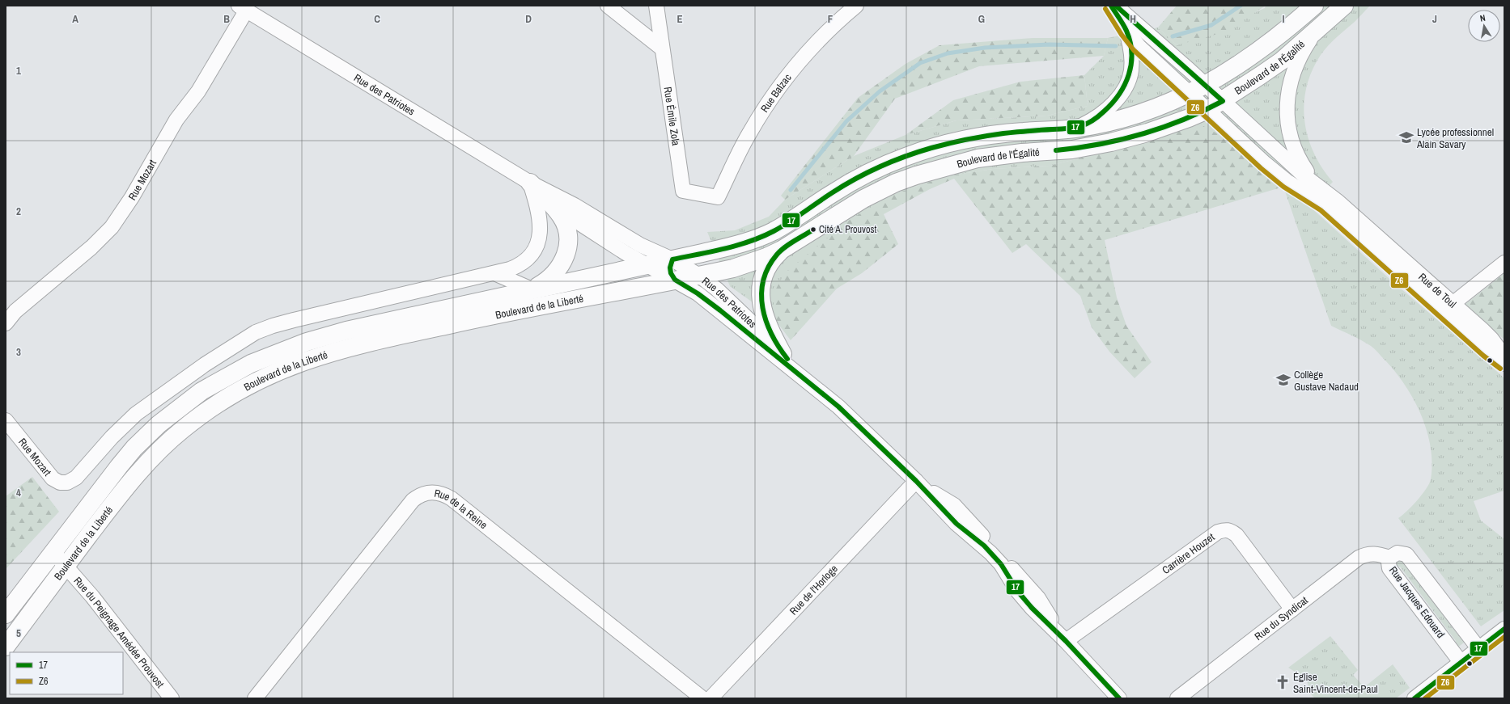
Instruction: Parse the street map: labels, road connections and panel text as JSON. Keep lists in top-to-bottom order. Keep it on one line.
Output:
{"streets":{"main road":["Boulevard de l'Égalité","Boulevard de la Liberté"],"street":["Rue Balzac","Rue des Patriotes","Rue Émile Zola","Rue Mozart","Rue de Toul","Rue de la Reine","Carrière Houzet","Rue de l'Horloge","Rue Jacques Edouard","Rue du Syndicat","Rue du Peignage Amédée Prouvost"]},"crossings":[["Boulevard de l'Égalité","Rue des Patriotes"],["Boulevard de l'Égalité","Rue de Toul"],["Boulevard de l'Égalité","Boulevard de la Liberté"],["Rue Balzac","Rue Émile Zola"],["Rue des Patriotes","Rue Mozart"],["Rue des Patriotes","Boulevard de la Liberté"],["Rue des Patriotes","Carrière Houzet"],["Rue des Patriotes","Rue de l'Horloge"],["Rue Mozart","Boulevard de la Liberté"],["Boulevard de la Liberté","Rue du Peignage Amédée Prouvost"],["Carrière Houzet","Rue du Syndicat"],["Rue Jacques Edouard","Rue du Syndicat"]],"places":{"school or university":["Lycée professionnel Alain Savary","Collège Gustave Nadaud"],"other":["Cité A. Prouvost"],"church":["Église Saint-Vincent-de-Paul"]},"lines":["transit line 17","transit line Z6"],"legend":["17","Z6"],"north":"top","grid":{"columns":["A","B","C","D","E","F","G","H","I","J"],"rows":["1","2","3","4","5"]}}
